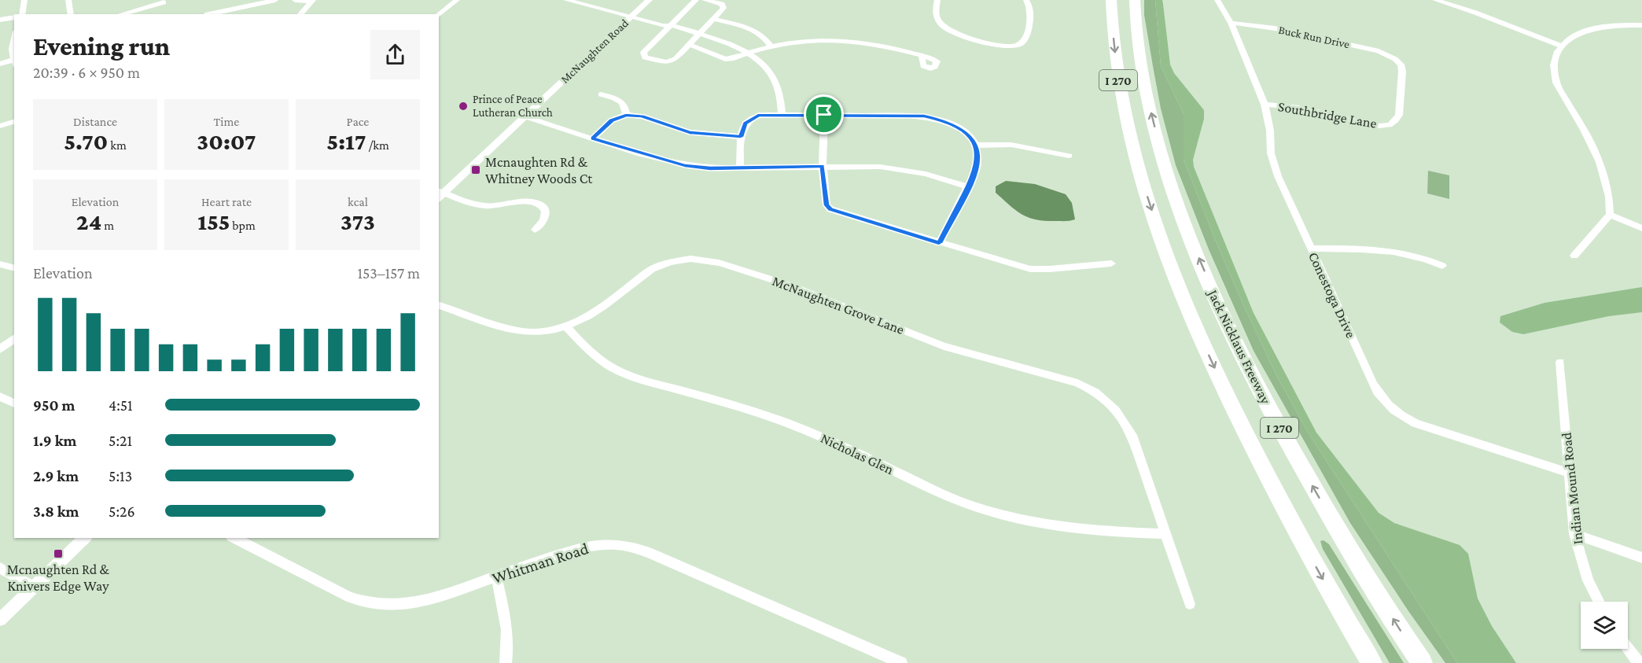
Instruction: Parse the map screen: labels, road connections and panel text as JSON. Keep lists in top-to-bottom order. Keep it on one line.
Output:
{"streets":{"highway":["I 270","Jack Nicklaus Freeway"],"street":["Buck Run Drive","McNaughten Road","Southbridge Lane","Conestoga Drive","McNaughten Grove Lane","Nicholas Glen","Indian Mound Road","Whitman Road"]},"crossings":[["Buck Run Drive","Southbridge Lane"],["Buck Run Drive","Conestoga Drive"],["Southbridge Lane","Conestoga Drive"],["Conestoga Drive","Indian Mound Road"],["McNaughten Grove Lane","Nicholas Glen"]],"places":{"other":["Prince of Peace Lutheran Church"],"transit":["Mcnaughten Rd & Whitney Woods Ct","Mcnaughten Rd & Knivers Edge Way"]},"page":{"heading":["Evening run","20:39 · 6 × 950 m"],"stats":[["Distance","5.70 km"],["Time","30:07"],["Pace","5:17 /km"],["Elevation","24 m"],["Heart rate","155 bpm"],["kcal","373"]],"chart":["Elevation","153–157 m"],"list":[{"name":"950 m","note":"4:51"},{"name":"1.9 km","note":"5:21"},{"name":"2.9 km","note":"5:13"},{"name":"3.8 km","note":"5:26"}]}}
